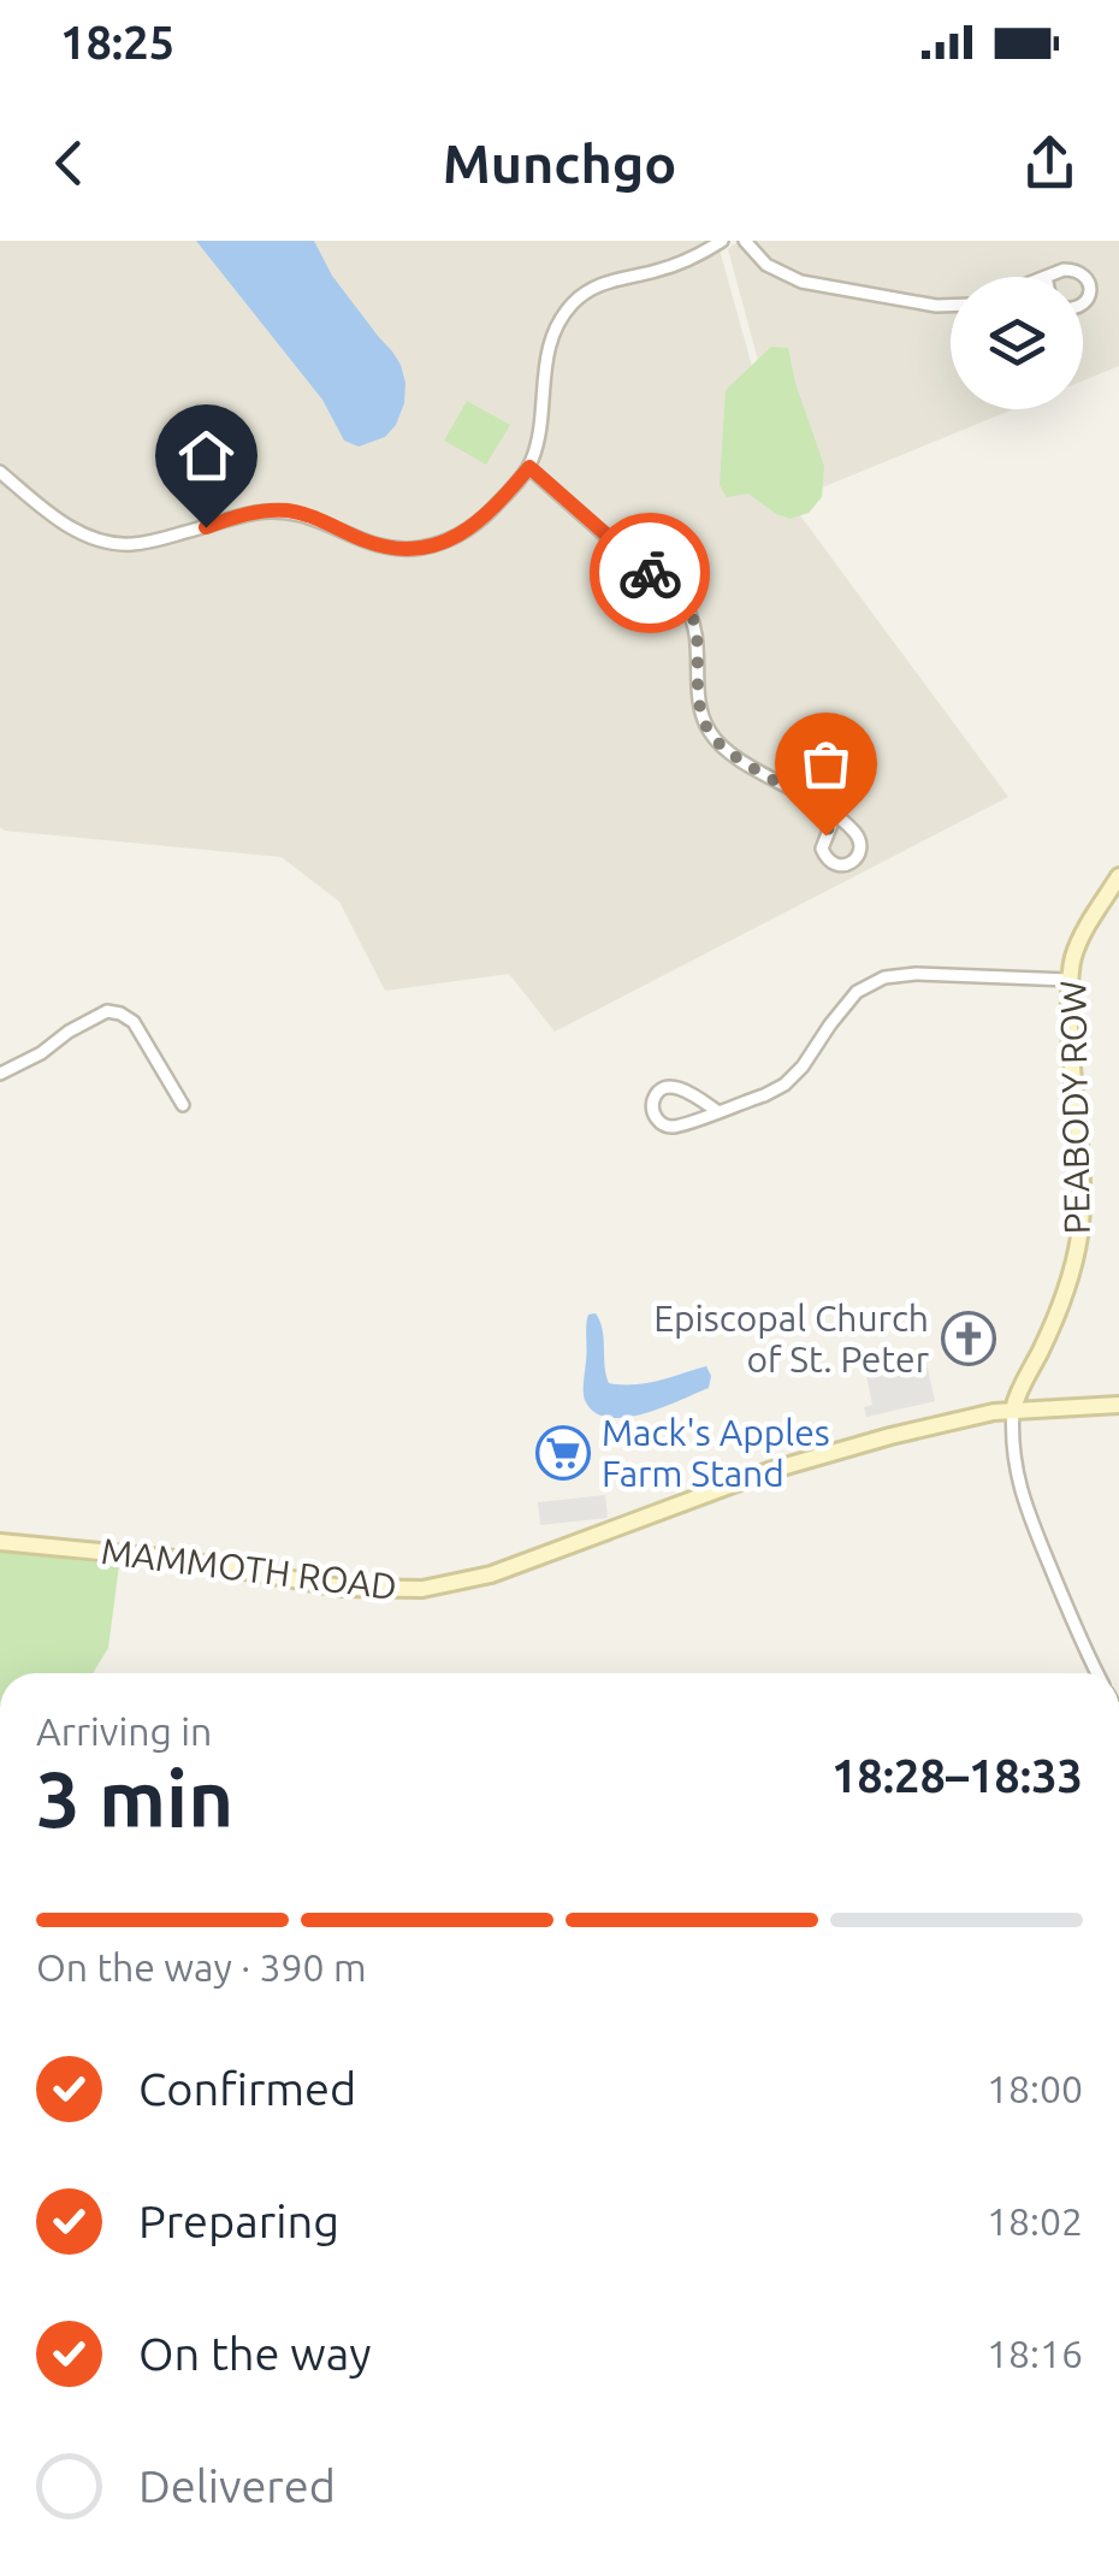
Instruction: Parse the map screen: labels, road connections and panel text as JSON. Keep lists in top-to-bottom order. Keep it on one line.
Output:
{"streets":{"main road":["PEABODY ROW","MAMMOTH ROAD"]},"crossings":[["PEABODY ROW","MAMMOTH ROAD"]],"places":{"church":["Episcopal Church of St. Peter"],"supermarket":["Mack's Apples Farm Stand"]},"page":{"status":"18:25","header":"Munchgo","heading":["3 min","Arriving in","18:28–18:33"],"bar":"On the way · 390 m","list":[["Confirmed","18:00"],["Preparing","18:02"],["On the way","18:16"],"Delivered"]}}
